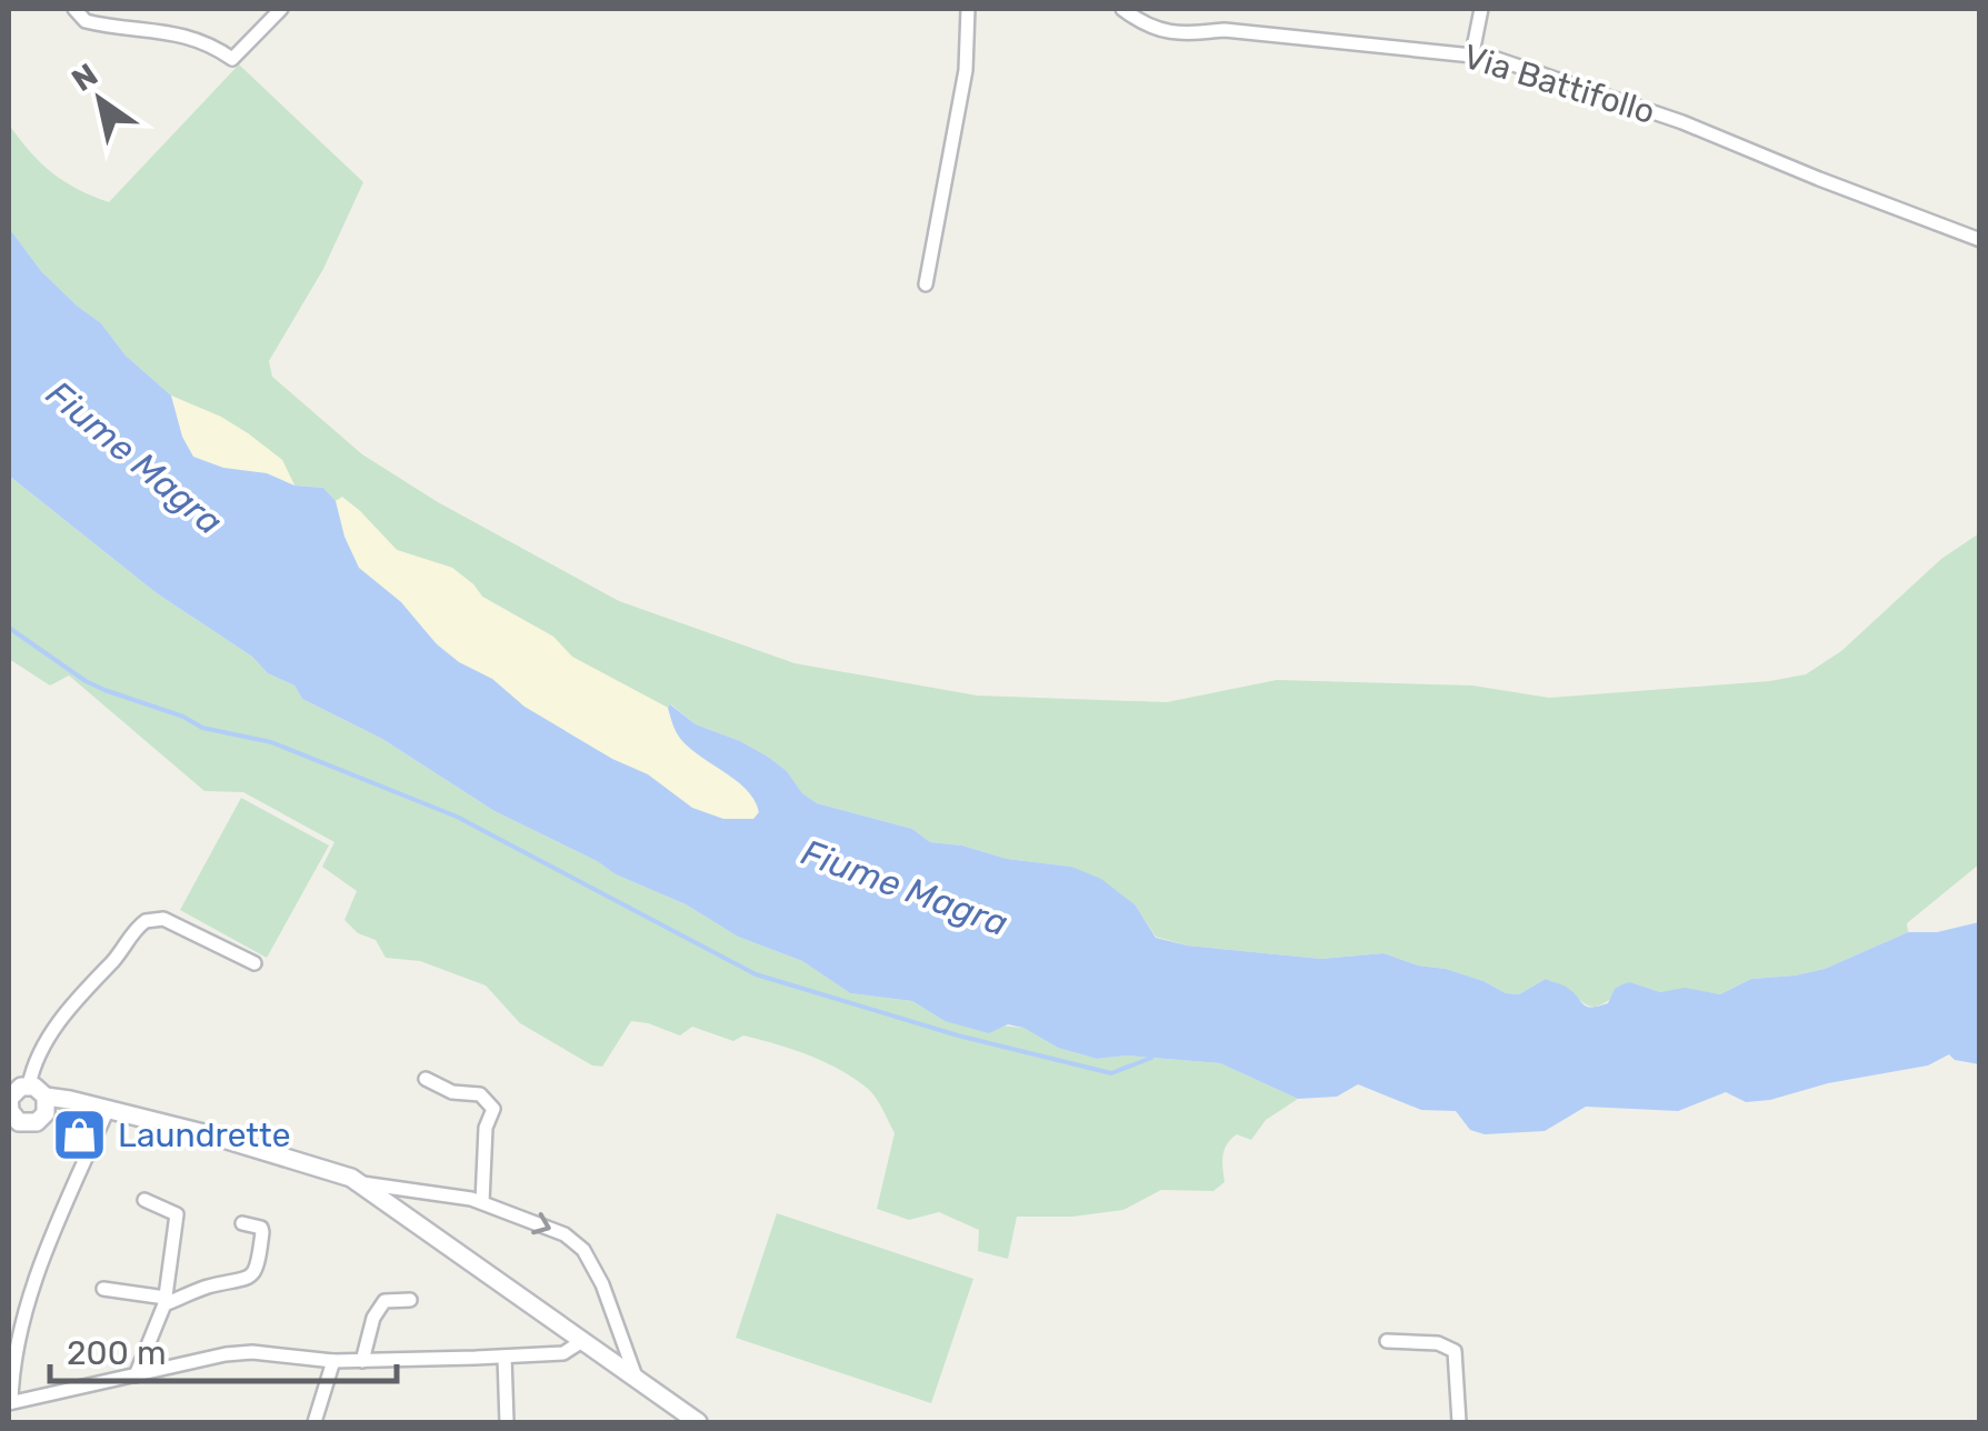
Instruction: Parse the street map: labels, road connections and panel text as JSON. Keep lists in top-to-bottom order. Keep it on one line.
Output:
{"streets":{"street":["Via Battifollo"]},"water":["Fiume Magra"],"places":{"shop":["Laundrette"]},"scale_bar":"200 m","north":"top left"}
